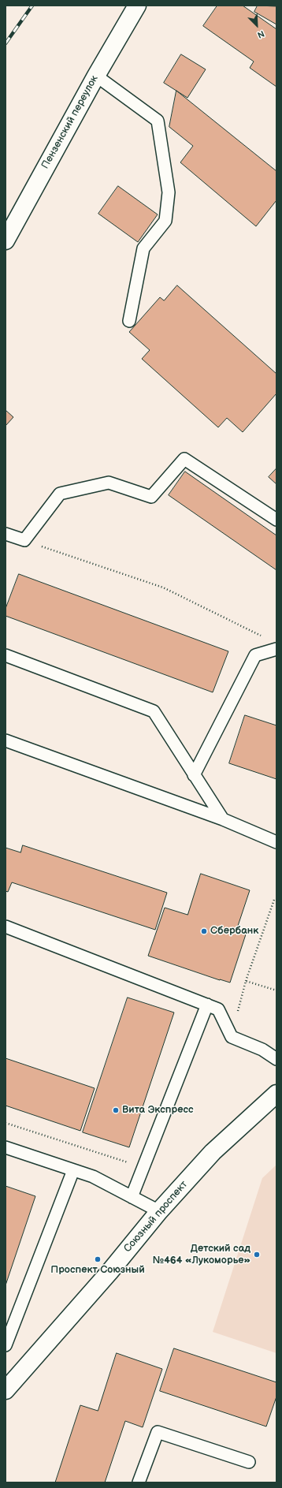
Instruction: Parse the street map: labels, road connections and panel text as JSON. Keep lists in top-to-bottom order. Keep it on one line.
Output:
{"streets":{"street":["Пензенский переулок","Союзный проспект"]},"places":["Сбербанк","Вита Экспресс","Детский сад №464 «Лукоморье»","Проспект Союзный"],"north":"bottom right"}
